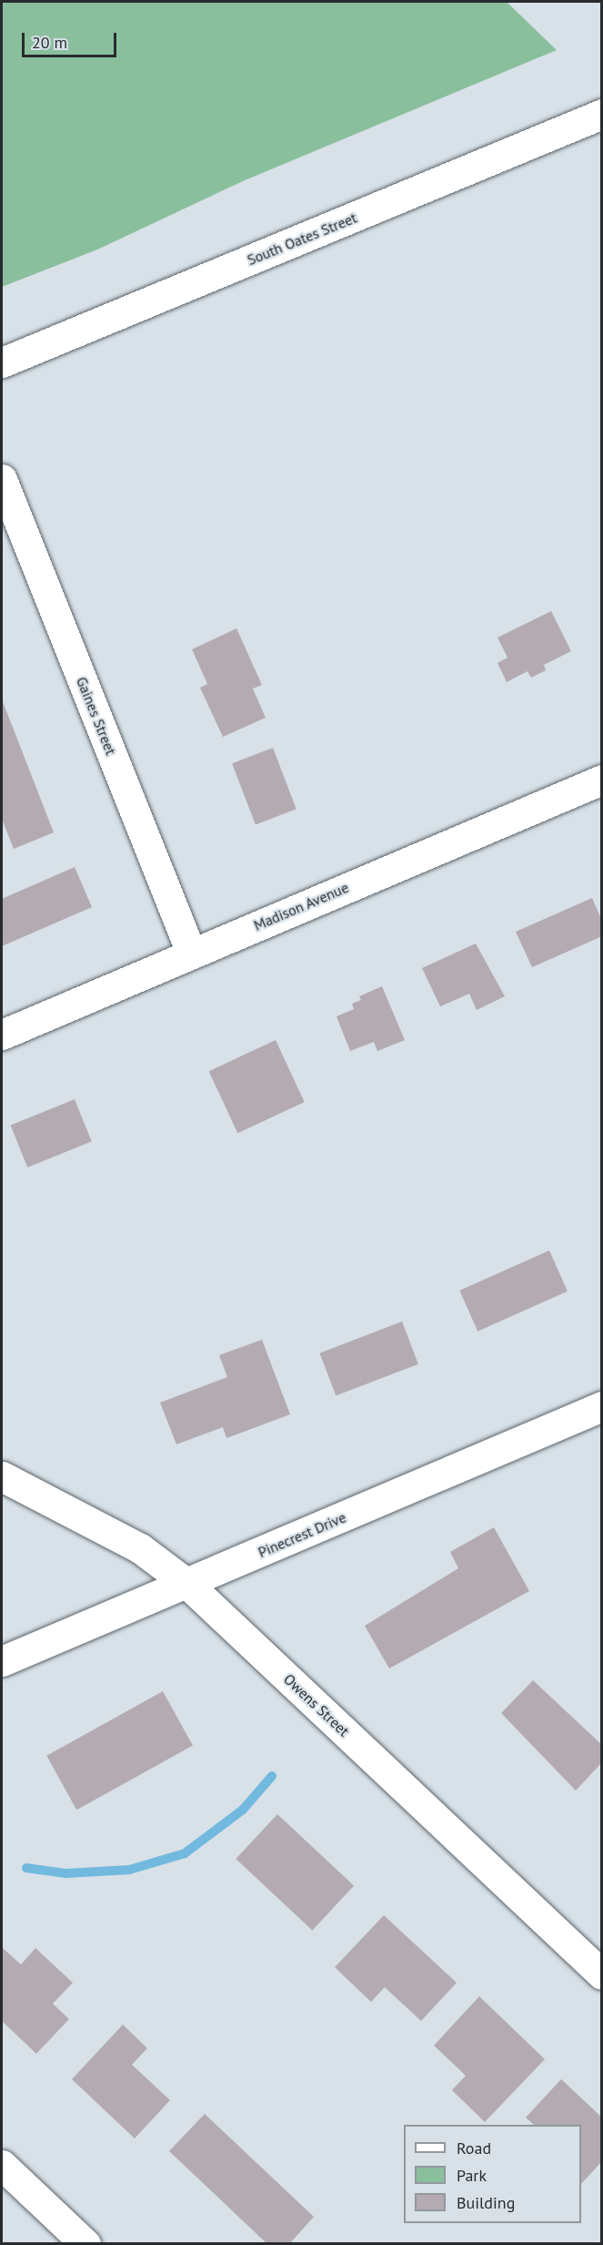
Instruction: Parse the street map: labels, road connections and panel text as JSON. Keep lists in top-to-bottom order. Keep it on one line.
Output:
{"streets":{"street":["South Oates Street","Gaines Street","Madison Avenue","Pinecrest Drive","Owens Street"]},"crossings":[["Gaines Street","Madison Avenue"],["Pinecrest Drive","Owens Street"]],"legend":["Road","Park","Building"],"scale_bar":"20 m"}
